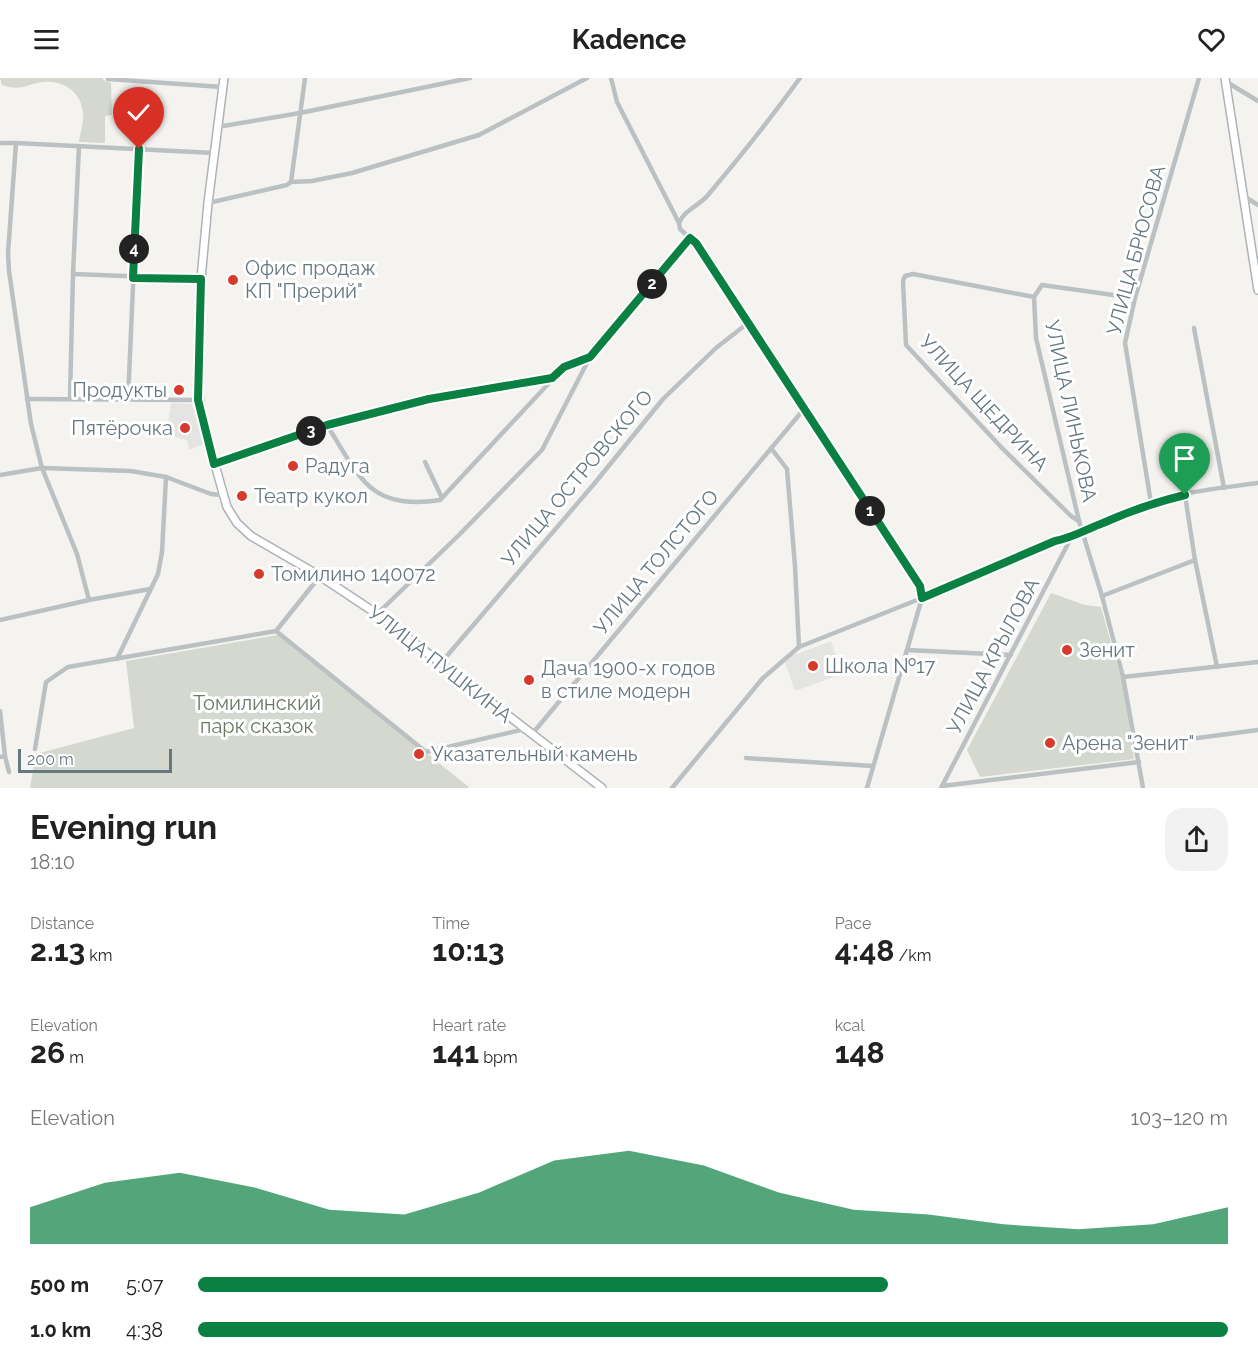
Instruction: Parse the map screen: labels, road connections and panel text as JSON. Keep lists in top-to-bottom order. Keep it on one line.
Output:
{"streets":{"main road":["УЛИЦА ПУШКИНА"],"street":["УЛИЦА БРЮСОВА","УЛИЦА ЩЕДРИНА","УЛИЦА ЛИНЬКОВА","УЛИЦА ОСТРОВСКОГО","УЛИЦА ТОЛСТОГО","УЛИЦА КРЫЛОВА"]},"crossings":[["УЛИЦА БРЮСОВА","УЛИЦА ЛИНЬКОВА"],["УЛИЦА ЩЕДРИНА","УЛИЦА ЛИНЬКОВА"],["УЛИЦА ОСТРОВСКОГО","УЛИЦА ПУШКИНА"],["УЛИЦА ТОЛСТОГО","УЛИЦА ПУШКИНА"]],"parks":["Томилинский парк сказок"],"places":["Офис продаж КП \"Прерий\"","Продукты","Пятёрочка","Радуга","Театр кукол","Томилино 140072","Зенит","Школа №17","Дача 1900-х годов в стиле модерн","Арена \"Зенит\"","Указательный камень"],"scale_bar":"200 m","page":{"header":"Kadence","pins":["4","2","3","1"],"scale":"200 m","heading":["Evening run","18:10"],"stats":[["Distance","2.13 km"],["Time","10:13"],["Pace","4:48 /km"],["Elevation","26 m"],["Heart rate","141 bpm"],["kcal","148"]],"chart":["Elevation","103–120 m"],"list":[{"name":"500 m","note":"5:07"},{"name":"1.0 km","note":"4:38"}]}}
